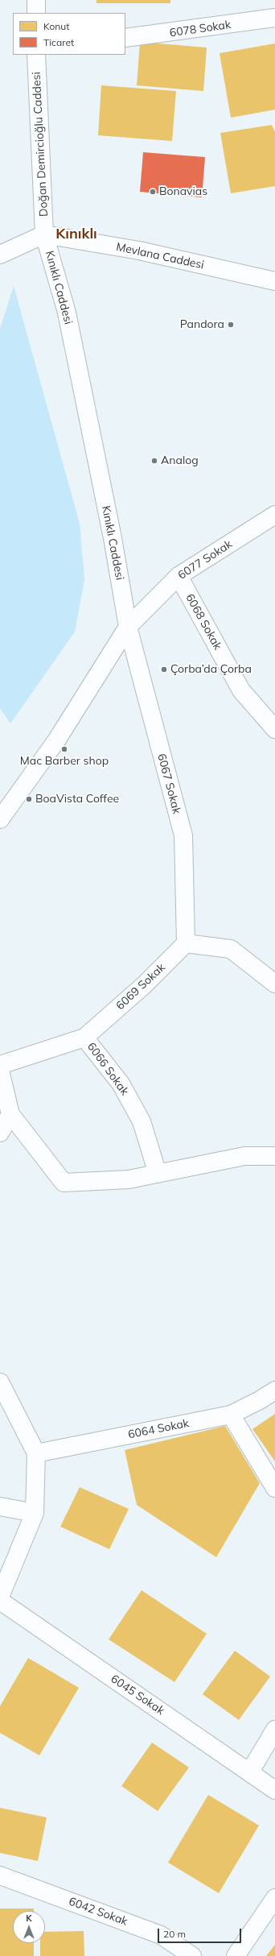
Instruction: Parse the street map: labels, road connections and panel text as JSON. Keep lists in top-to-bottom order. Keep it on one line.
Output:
{"streets":{"street":["6078 Sokak","Doğan Demircioğlu Caddesi","Mevlana Caddesi","Kınıklı Caddesi","6077 Sokak","6068 Sokak","6067 Sokak","6069 Sokak","6066 Sokak","6064 Sokak","6045 Sokak","6042 Sokak"]},"crossings":[["Doğan Demircioğlu Caddesi","Mevlana Caddesi"],["Doğan Demircioğlu Caddesi","Kınıklı Caddesi"],["Mevlana Caddesi","Kınıklı Caddesi"],["Kınıklı Caddesi","6077 Sokak"],["Kınıklı Caddesi","6067 Sokak"],["6077 Sokak","6068 Sokak"],["6077 Sokak","6067 Sokak"],["6067 Sokak","6069 Sokak"],["6069 Sokak","6066 Sokak"]],"districts":["Kınıklı"],"places":["Bonavias","Pandora","Analog","Çorba’da Çorba","Mac Barber shop","BoaVista Coffee"],"legend":["Konut","Ticaret"],"scale_bar":"20 m","north":"top"}
